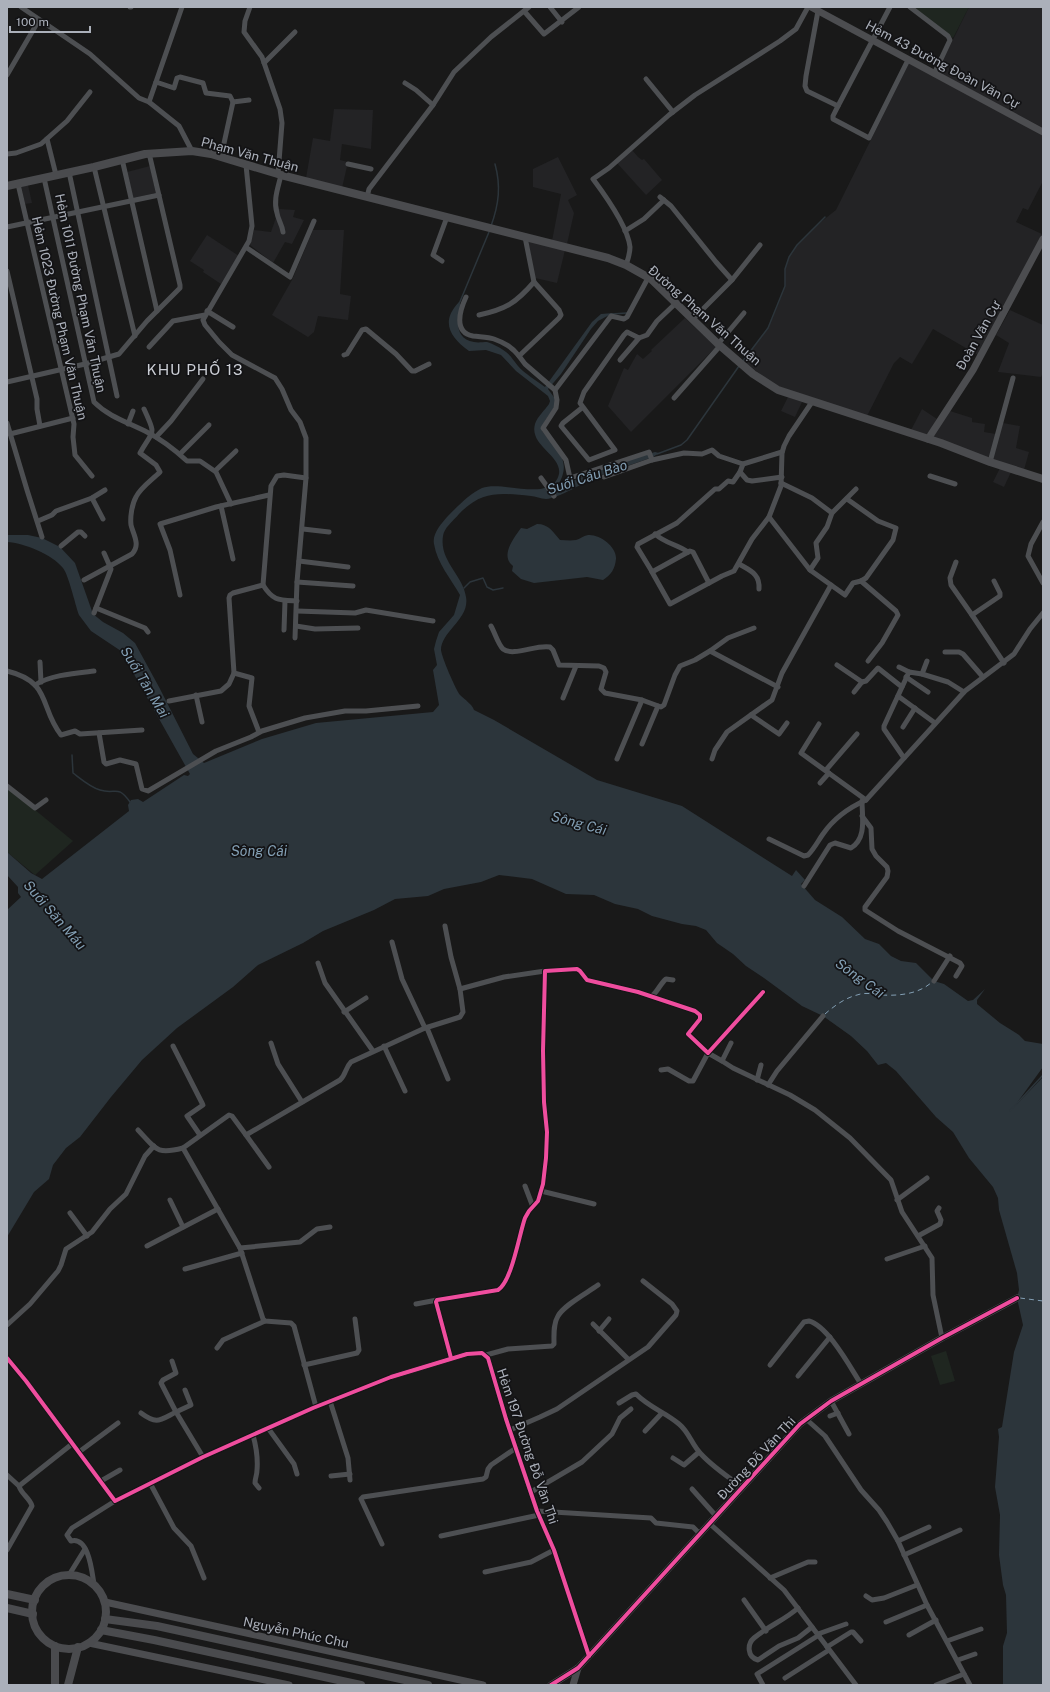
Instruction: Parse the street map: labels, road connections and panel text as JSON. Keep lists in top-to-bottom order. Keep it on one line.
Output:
{"streets":{"main road":["Phạm Văn Thuận","Đường Phạm Văn Thuận","Nguyễn Phúc Chu"],"street":["Hẻm 43 Đường Đoàn Văn Cự","Hẻm 1011 Đường Phạm Văn Thuận","Hẻm 1023 Đường Phạm Văn Thuận","Đoàn Văn Cự","Hẻm 197 Đường Đỗ Văn Thi","Đường Đỗ Văn Thi"]},"crossings":[["Phạm Văn Thuận","Hẻm 1011 Đường Phạm Văn Thuận"],["Phạm Văn Thuận","Đường Phạm Văn Thuận"],["Phạm Văn Thuận","Hẻm 1023 Đường Phạm Văn Thuận"],["Đường Phạm Văn Thuận","Đoàn Văn Cự"],["Hẻm 197 Đường Đỗ Văn Thi","Đường Đỗ Văn Thi"]],"districts":["KHU PHỐ 13"],"water":["Suối Cầu Bào","Suối Tân Mai","Sông Cái","Suối Săn Máu"],"scale_bar":"100 m"}
